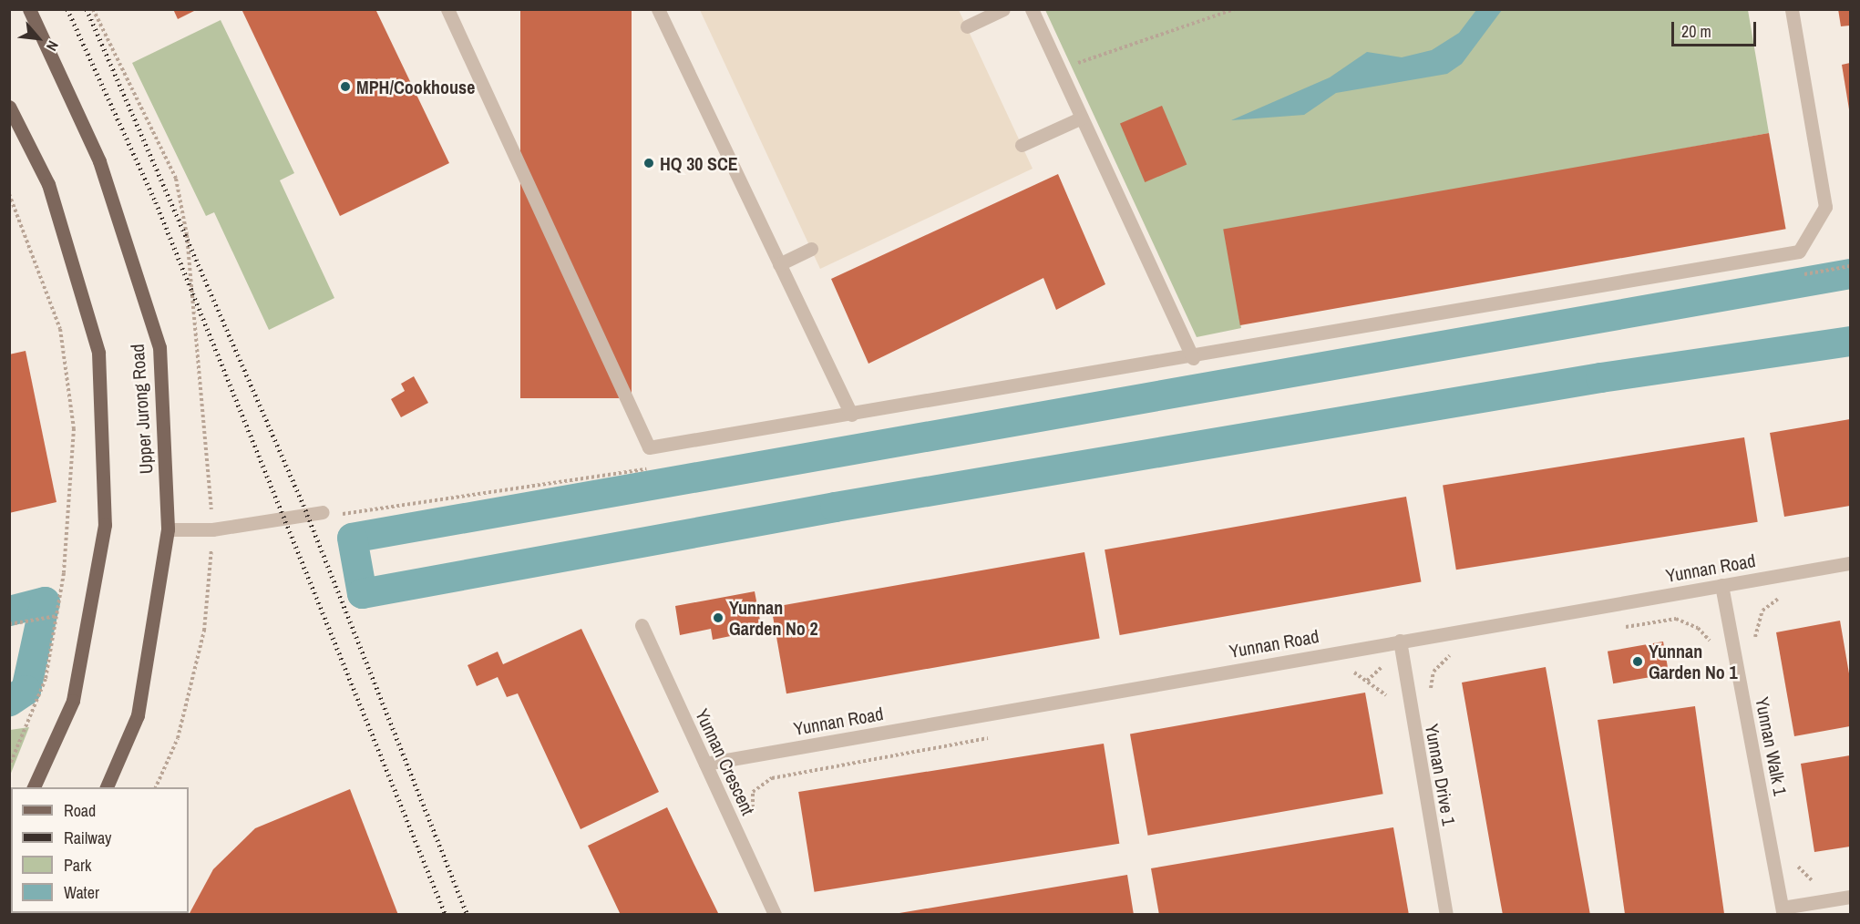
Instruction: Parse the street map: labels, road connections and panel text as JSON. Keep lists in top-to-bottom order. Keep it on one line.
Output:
{"streets":{"main road":["Upper Jurong Road"],"street":["Yunnan Road","Yunnan Walk 1","Yunnan Crescent","Yunnan Drive 1"]},"crossings":[["Yunnan Road","Yunnan Walk 1"],["Yunnan Road","Yunnan Crescent"],["Yunnan Road","Yunnan Drive 1"]],"places":["MPH/Cookhouse","HQ 30 SCE","Yunnan Garden No 2","Yunnan Garden No 1"],"legend":["Road","Railway","Park","Water"],"scale_bar":"20 m","north":"bottom right"}
